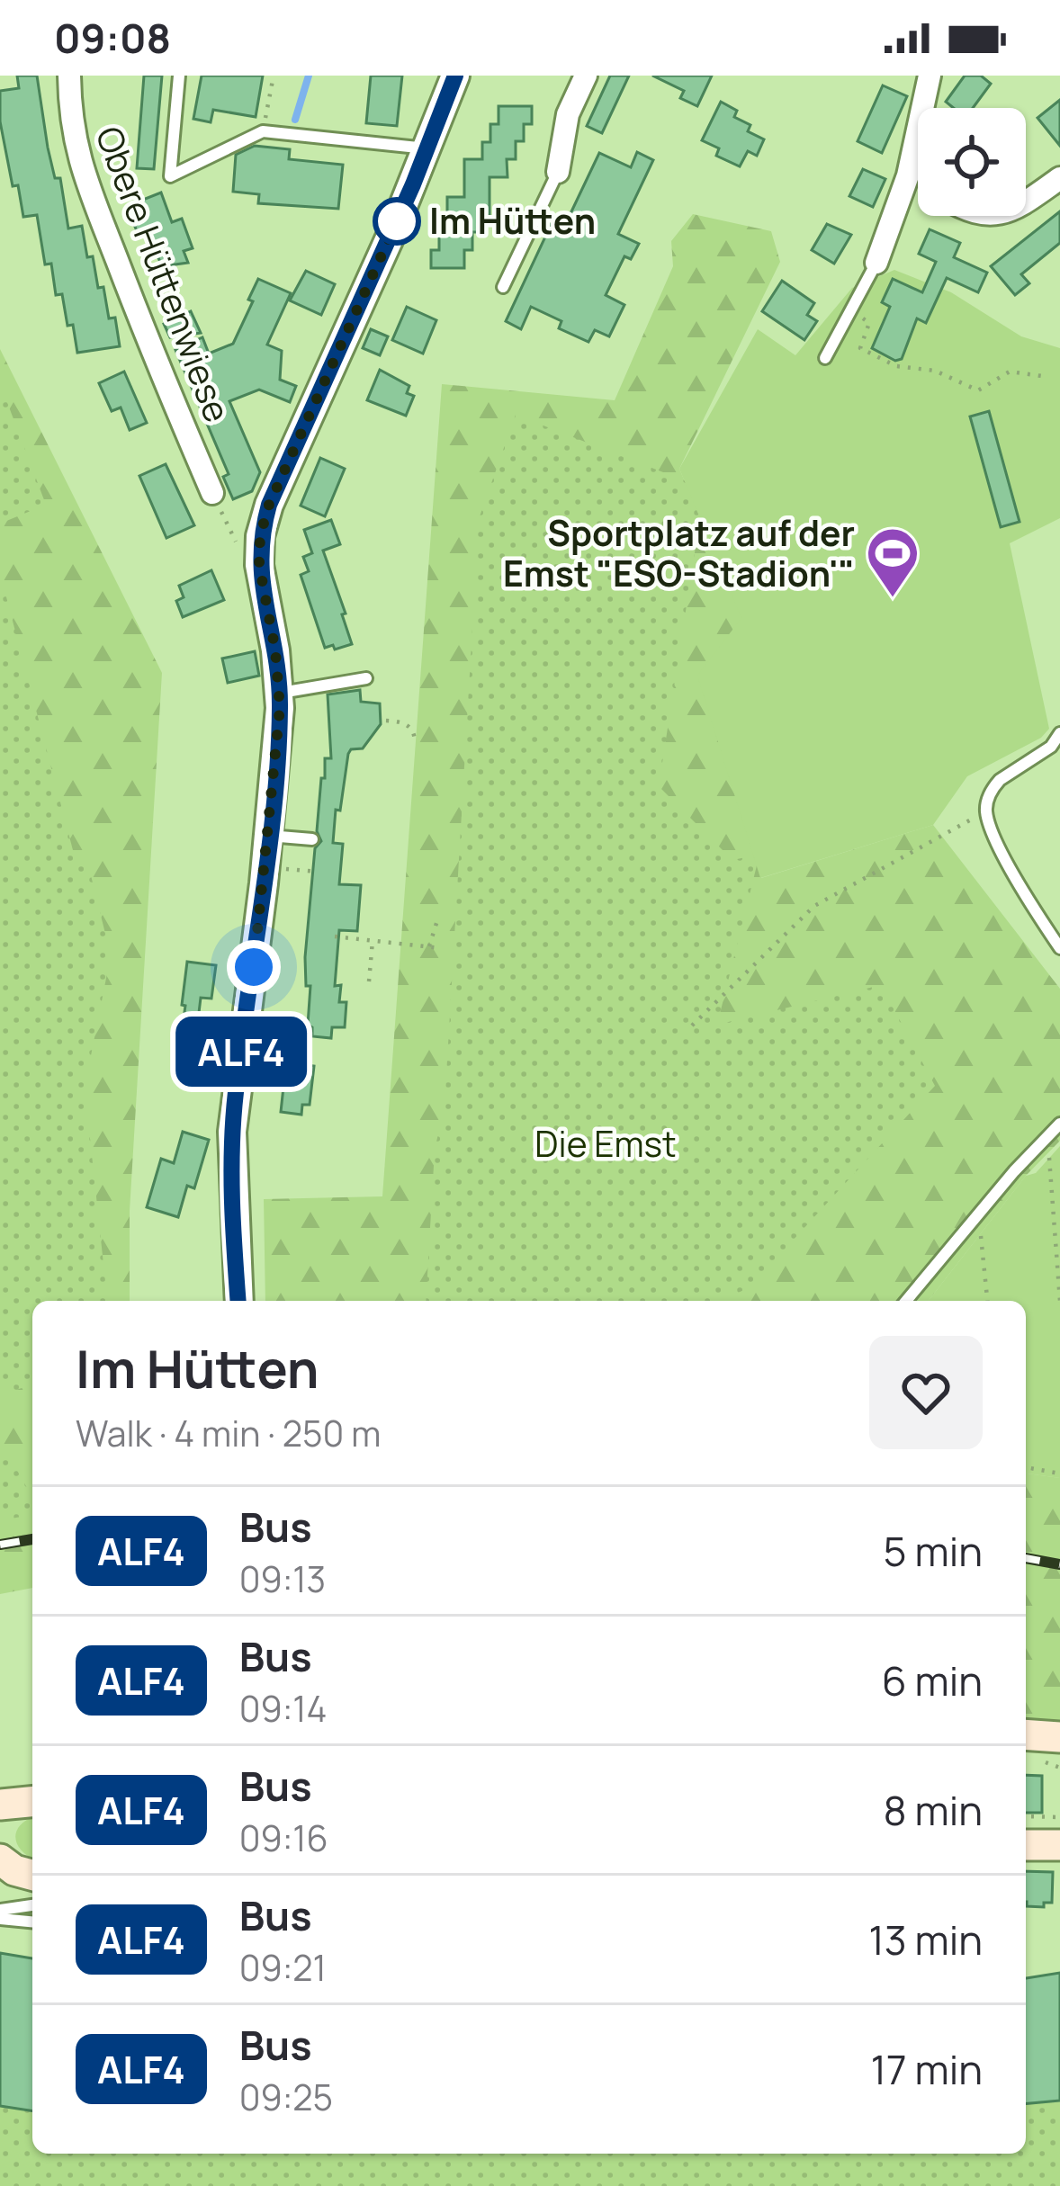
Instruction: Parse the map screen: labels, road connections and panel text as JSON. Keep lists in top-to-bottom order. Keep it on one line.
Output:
{"streets":{"street":["Obere Hüttenwiese"]},"parks":["Die Emst"],"places":{"other":["Im Hütten"],"sports":["Sportplatz auf der Emst \"ESO-Stadion'\""]},"lines":["bus line ALF4"],"page":{"status":"09:08","on_map":"ALF4","heading":["Im Hütten","Walk · 4 min · 250 m"],"list":[{"mark":"ALF4","name":"Bus","note":"09:13","value":"5 min"},{"mark":"ALF4","name":"Bus","note":"09:14","value":"6 min"},{"mark":"ALF4","name":"Bus","note":"09:16","value":"8 min"},{"mark":"ALF4","name":"Bus","note":"09:21","value":"13 min"},{"mark":"ALF4","name":"Bus","note":"09:25","value":"17 min"}]}}
